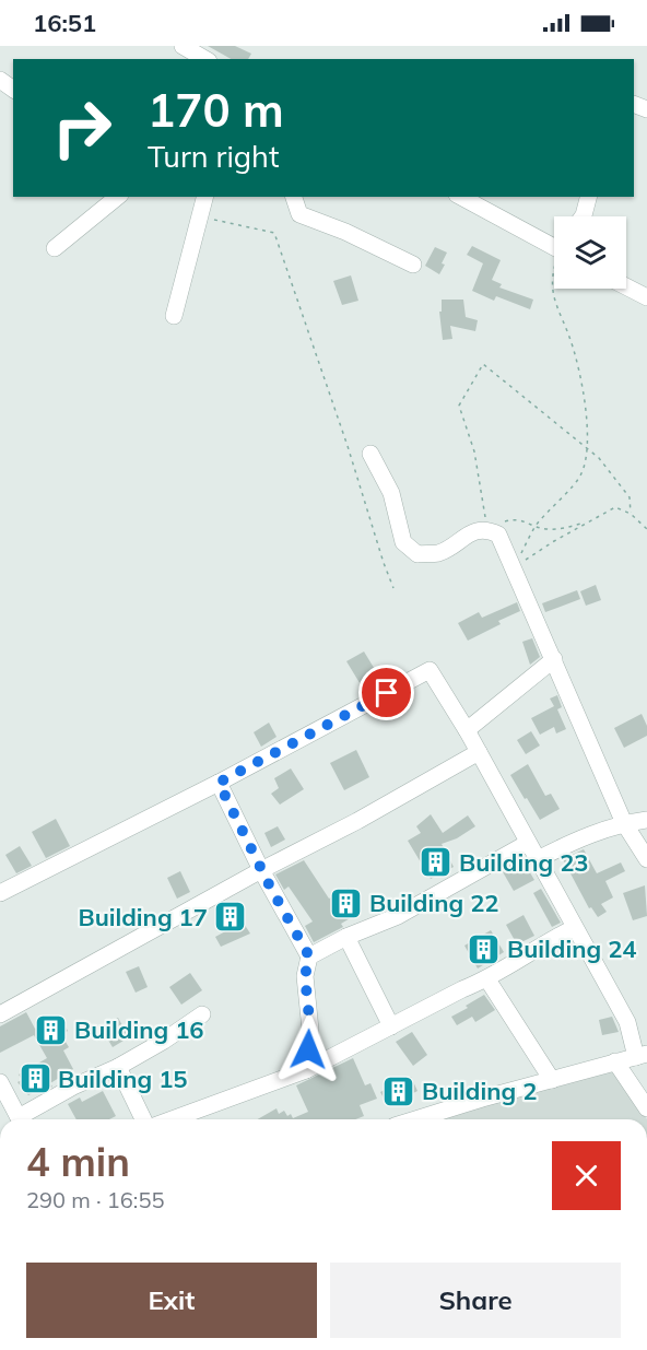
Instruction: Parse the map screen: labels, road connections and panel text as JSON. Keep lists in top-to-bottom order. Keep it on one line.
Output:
{"places":{"building":["Building 23","Building 22","Building 17","Building 24","Building 16","Building 15","Building 2"]},"page":{"status":"16:51","turn":["170 m","Turn right"],"heading":["4 min","290 m · 16:55"],"buttons":["Exit","Share"]}}
